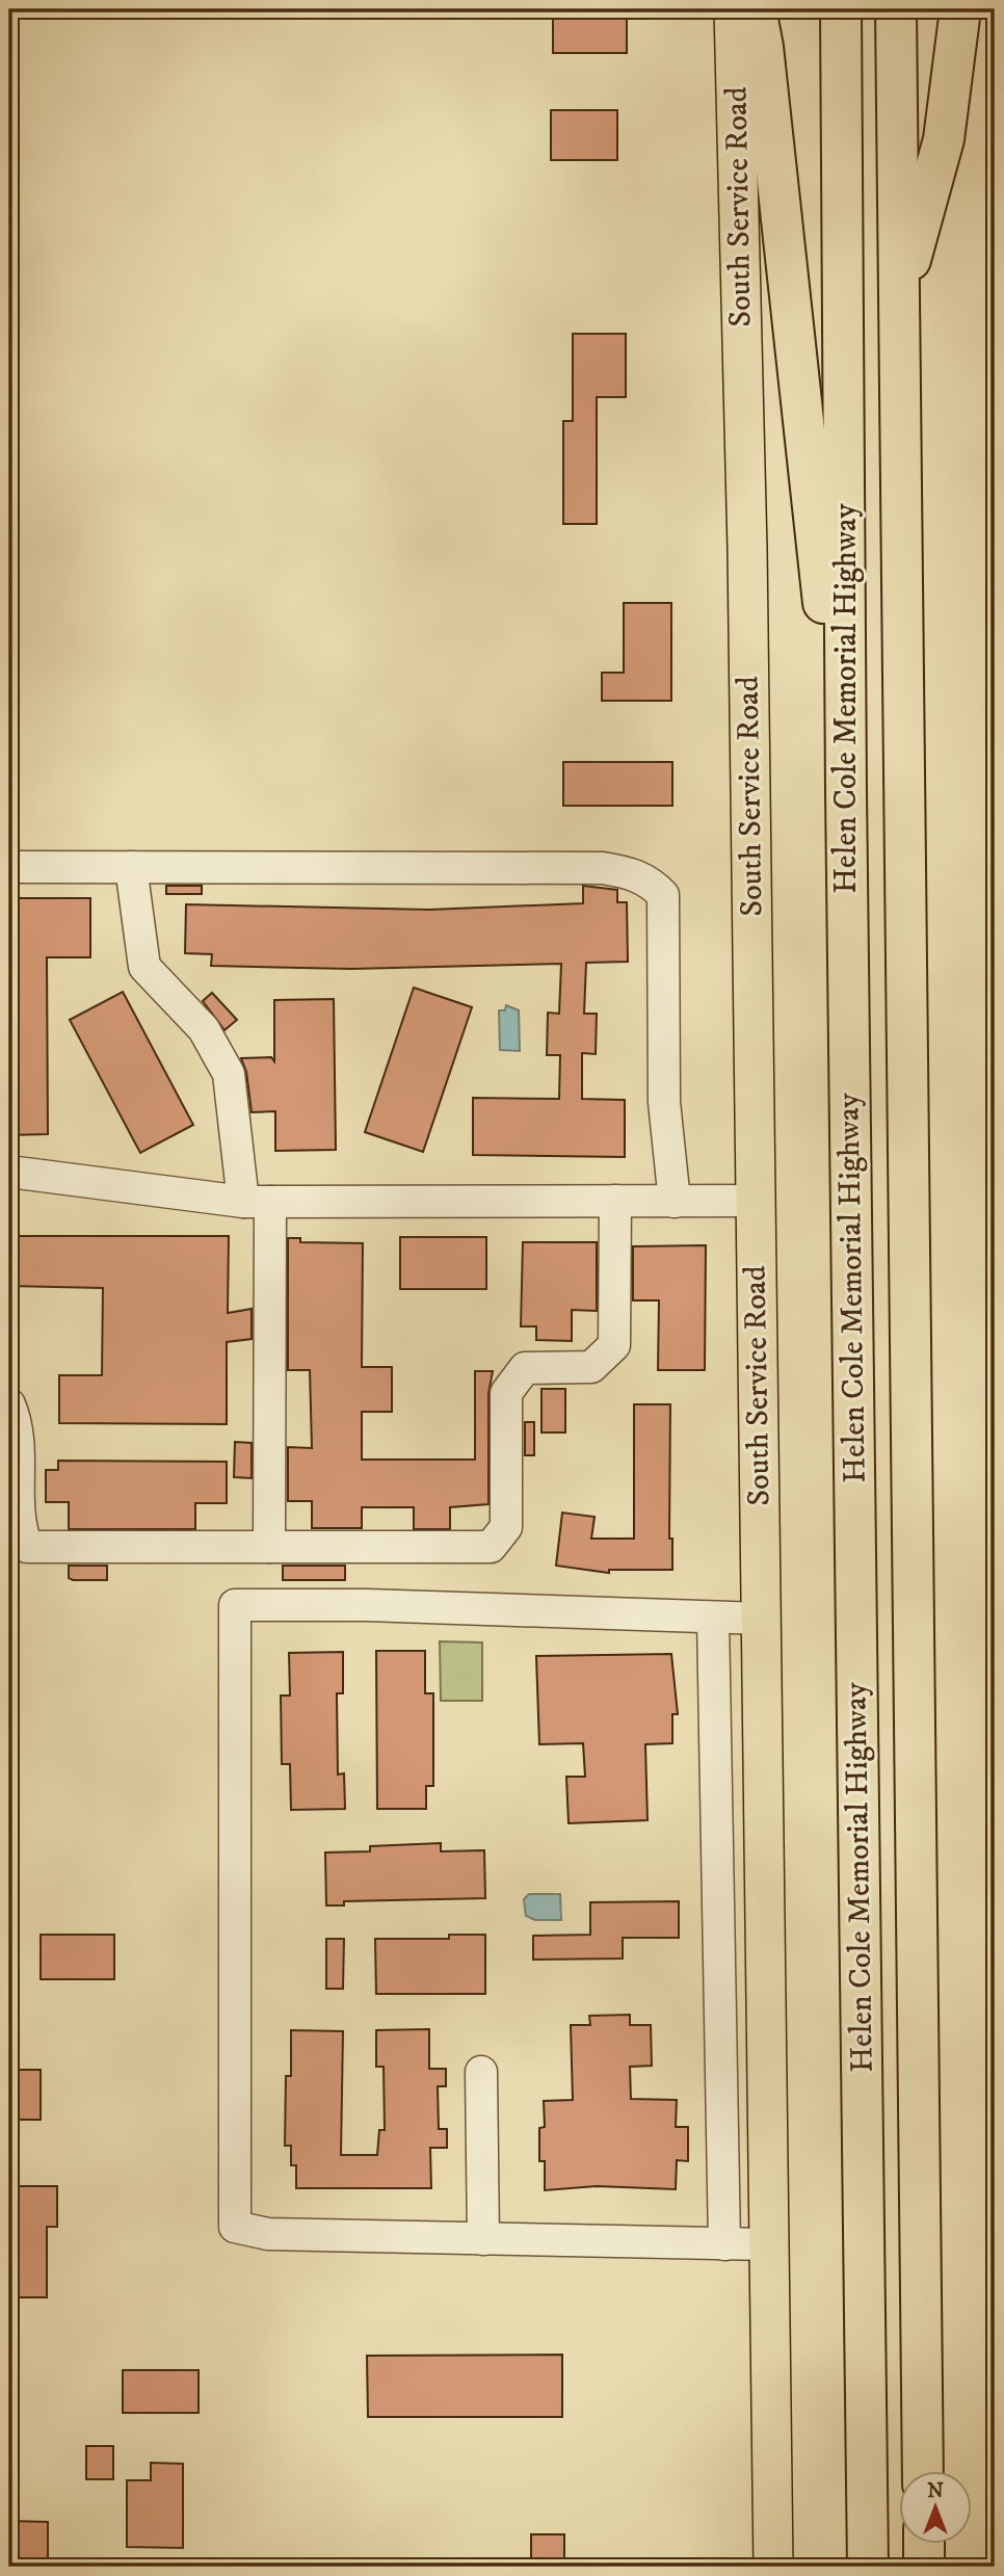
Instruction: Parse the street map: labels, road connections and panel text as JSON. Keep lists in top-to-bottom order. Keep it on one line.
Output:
{"streets":{"highway":["Helen Cole Memorial Highway"],"main road":["South Service Road"]},"north":"top"}
